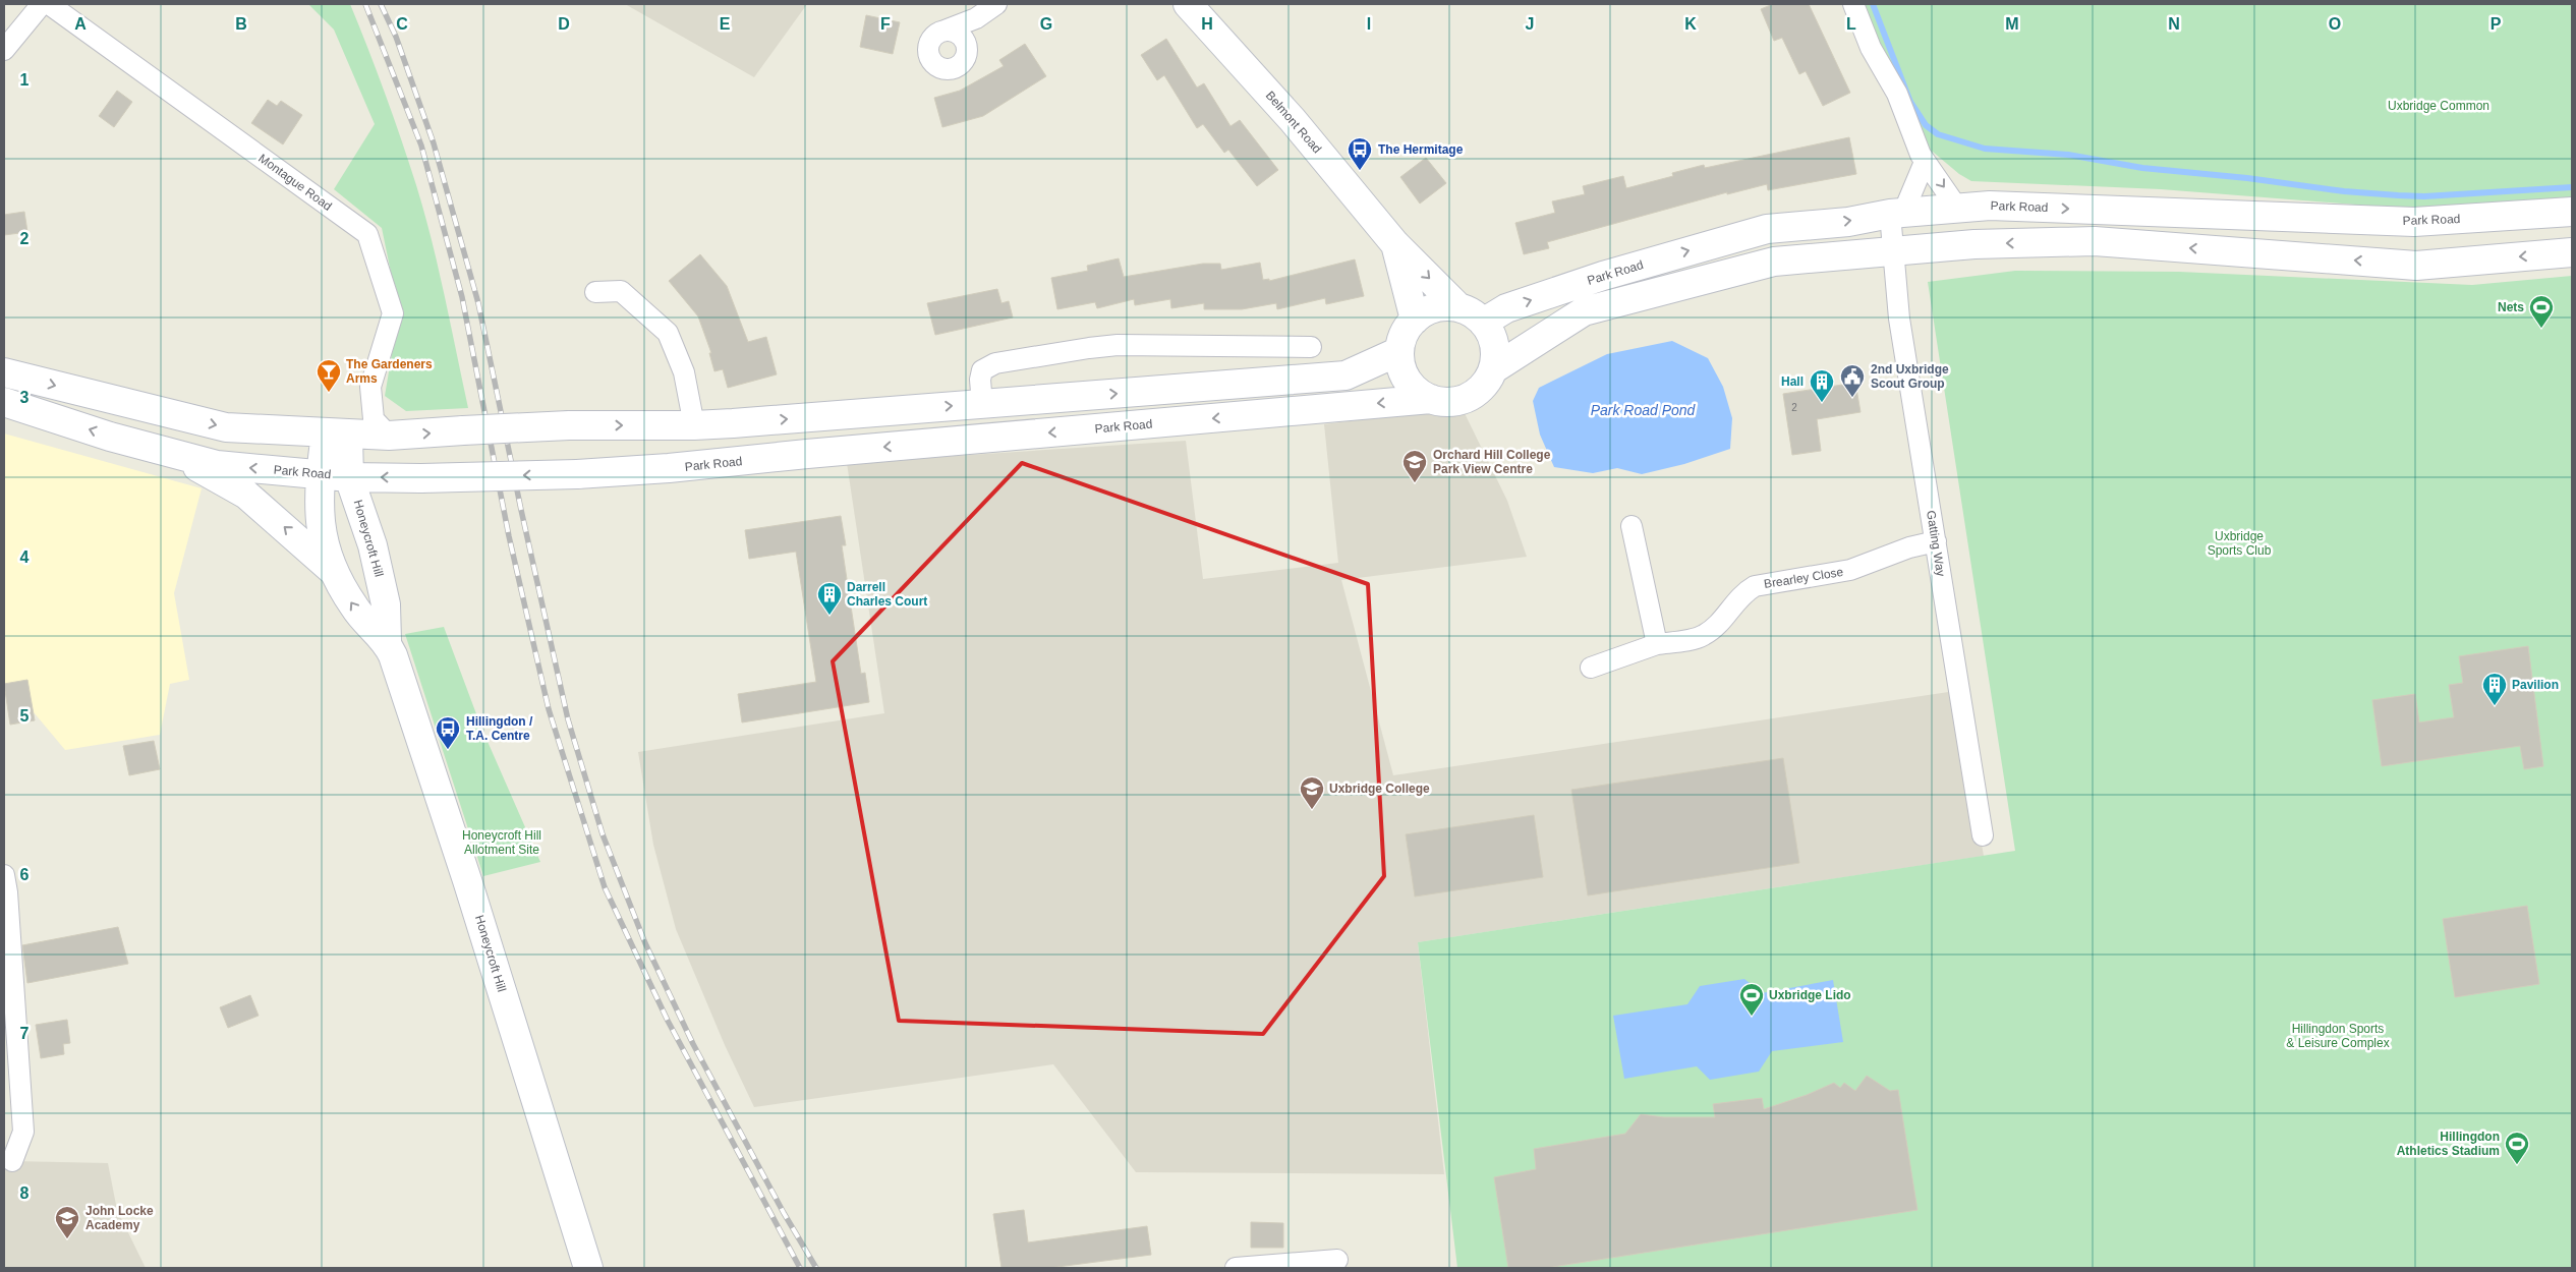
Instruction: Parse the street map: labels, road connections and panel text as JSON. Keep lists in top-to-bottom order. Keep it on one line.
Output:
{"streets":{"main road":["Belmont Road","Park Road","Honeycroft Hill"],"street":["Montague Road","Gatting Way","Brearley Close"]},"crossings":[["Belmont Road","Park Road"],["Park Road","Honeycroft Hill"],["Park Road","Gatting Way"],["Gatting Way","Brearley Close"]],"water":["Park Road Pond"],"parks":["Uxbridge Common","Uxbridge Sports Club","Honeycroft Hill Allotment Site","Hillingdon Sports & Leisure Complex"],"places":{"bus stop":["The Hermitage","Hillingdon / T.A. Centre"],"sports":["Nets","Uxbridge Lido","Hillingdon Athletics Stadium"],"bar":["The Gardeners Arms"],"public building":["2nd Uxbridge Scout Group"],"building":["Hall","Darrell Charles Court","Pavilion"],"school or university":["Orchard Hill College Park View Centre","Uxbridge College","John Locke Academy"]},"house_numbers":["2"],"grid":{"columns":["A","B","C","D","E","F","G","H","I","J","K","L","M","N","O","P"],"rows":["1","2","3","4","5","6","7","8"]}}
